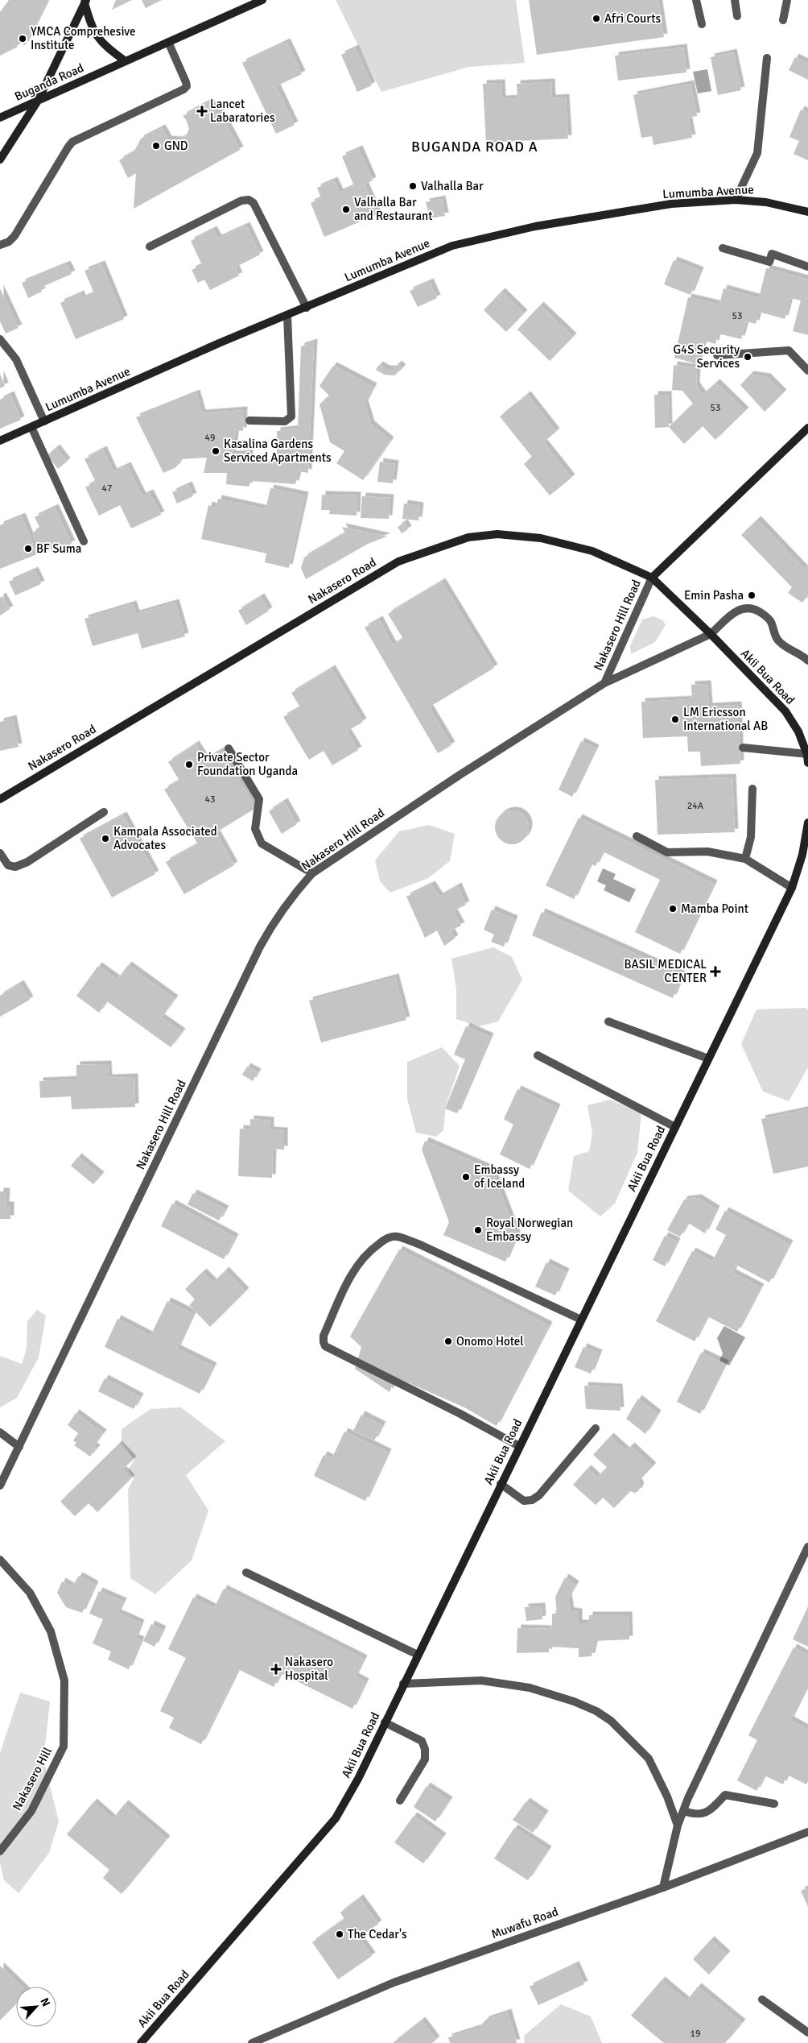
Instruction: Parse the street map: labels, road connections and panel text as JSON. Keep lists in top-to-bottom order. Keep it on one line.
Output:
{"streets":{"street":["Buganda Road","Lumumba Avenue","Nakasero Road","Nakasero Hill Road","Akii Bua Road","Nakasero Hill","Muwafu Road"]},"crossings":[["Nakasero Road","Nakasero Hill Road"],["Nakasero Road","Akii Bua Road"]],"districts":["BUGANDA ROAD A"],"places":{"other":["Afri Courts","YMCA Comprehesive Institute","GND","Valhalla Bar","Valhalla Bar and Restaurant","G4S Security Services","Kasalina Gardens Serviced Apartments","BF Suma","Emin Pasha","LM Ericsson International AB","Private Sector Foundation Uganda","Kampala Associated Advocates","Mamba Point","Embassy of Iceland","Royal Norwegian Embassy","Onomo Hotel","The Cedar's"],"health":["Lancet Labaratories","BASIL MEDICAL CENTER","Nakasero Hospital"]},"house_numbers":["53","53","49","47","43","24A","19"],"north":"top right"}
